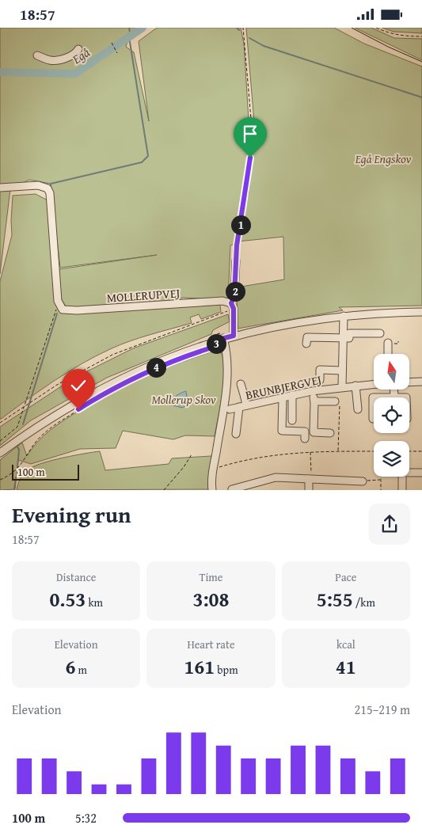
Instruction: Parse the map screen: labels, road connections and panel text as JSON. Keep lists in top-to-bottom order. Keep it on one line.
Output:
{"streets":{"street":["MOLLERUPVEJ","BRUNBJERGVEJ"]},"water":["Egå"],"parks":["Egå Engskov","Mollerup Skov"],"scale_bar":"100 m","north":"top","page":{"status":"18:57","pins":["1","2","3","4"],"scale":"100 m","heading":["Evening run","18:57"],"stats":[["Distance","0.53 km"],["Time","3:08"],["Pace","5:55 /km"],["Elevation","6 m"],["Heart rate","161 bpm"],["kcal","41"]],"chart":["Elevation","215–219 m"],"list":[{"name":"100 m","note":"5:32"}]}}
